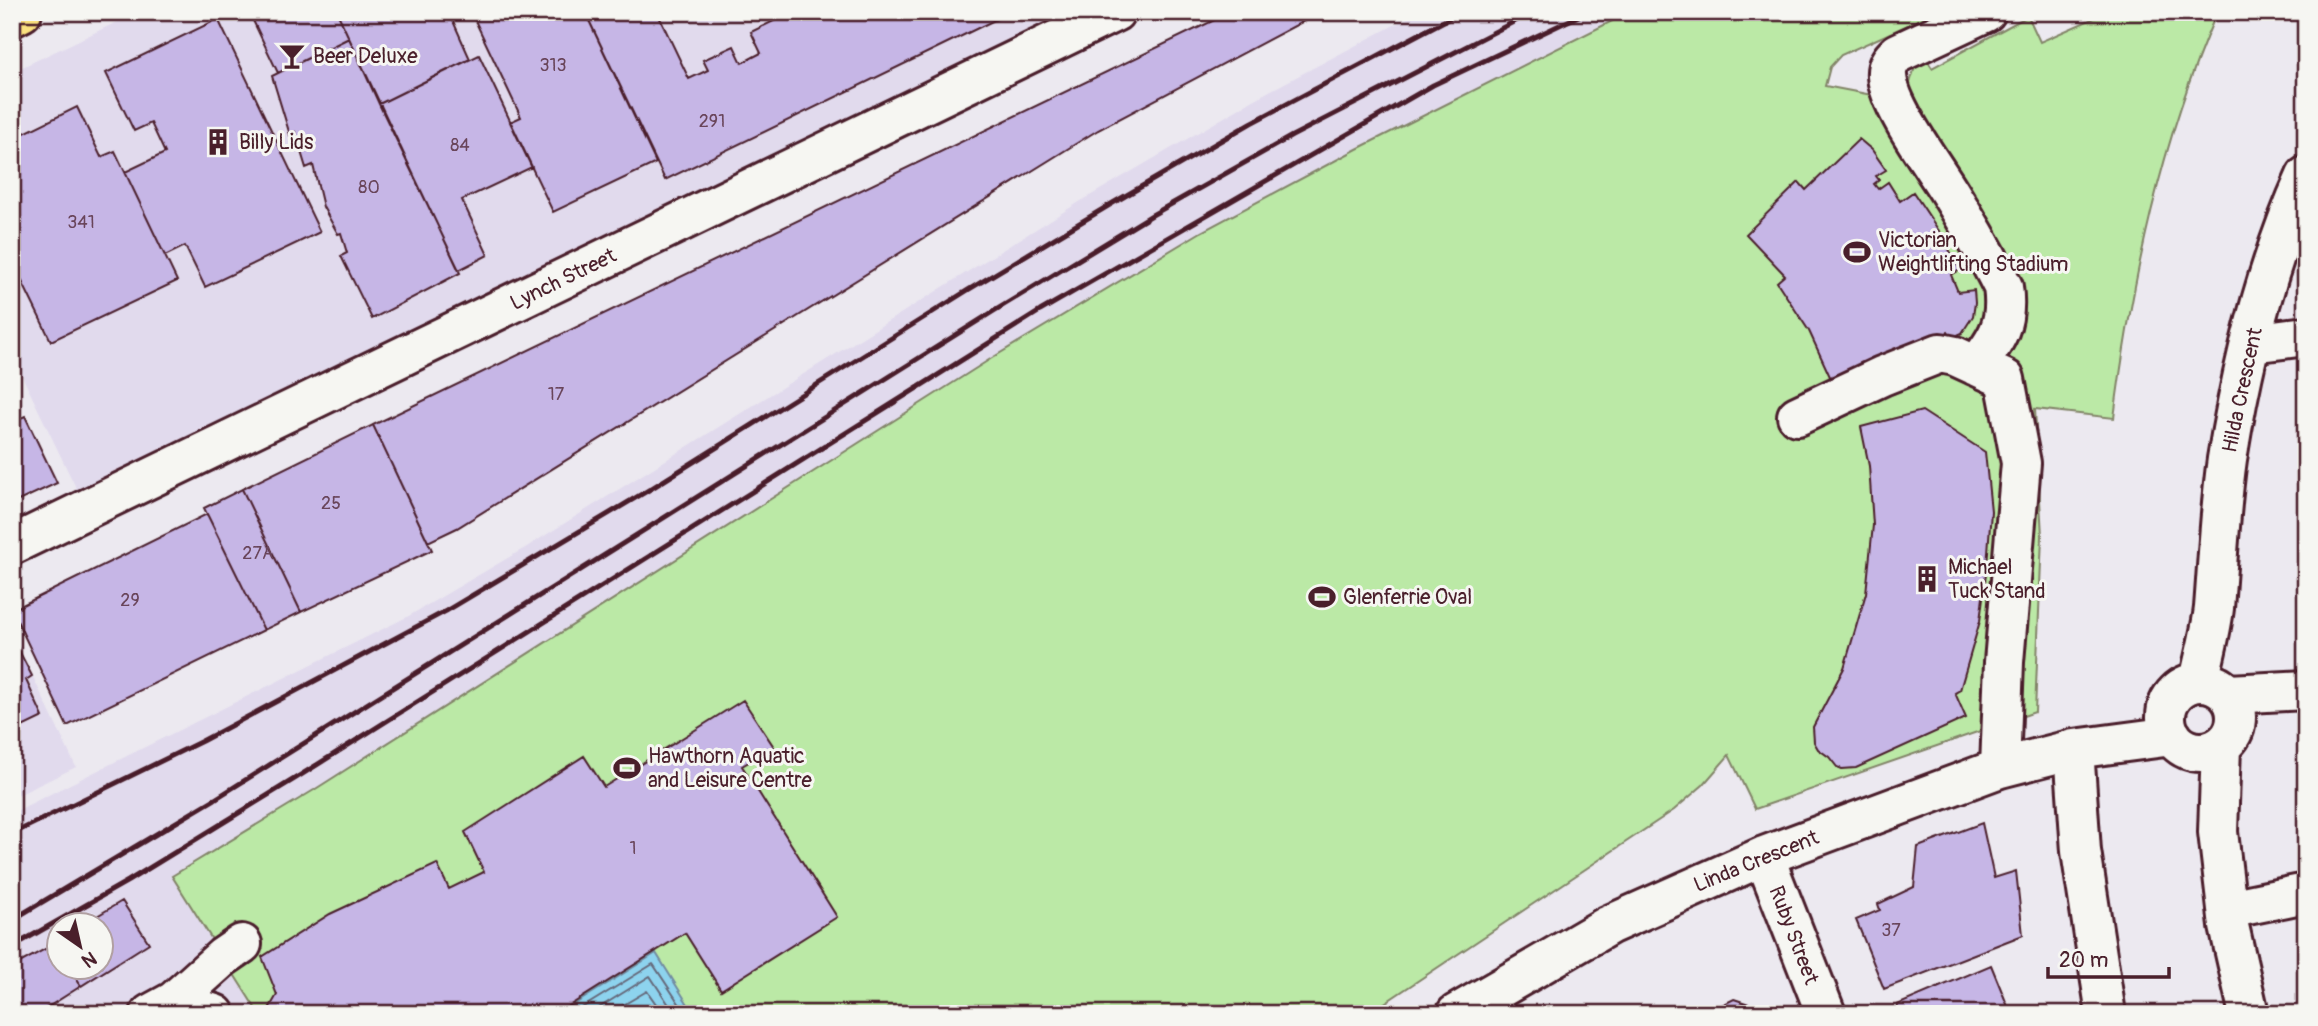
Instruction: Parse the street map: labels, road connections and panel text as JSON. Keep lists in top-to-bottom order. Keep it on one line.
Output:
{"streets":{"street":["Lynch Street","Hilda Crescent","Linda Crescent","Ruby Street"]},"crossings":[["Hilda Crescent","Linda Crescent"],["Linda Crescent","Ruby Street"]],"places":{"bar":["Beer Deluxe"],"building":["Billy Lids","Michael Tuck Stand"],"sports":["Victorian Weightlifting Stadium","Glenferrie Oval","Hawthorn Aquatic and Leisure Centre"]},"house_numbers":["313","291","84","80","341","17","25","27A","29","1","37"],"scale_bar":"20 m","north":"bottom right"}
